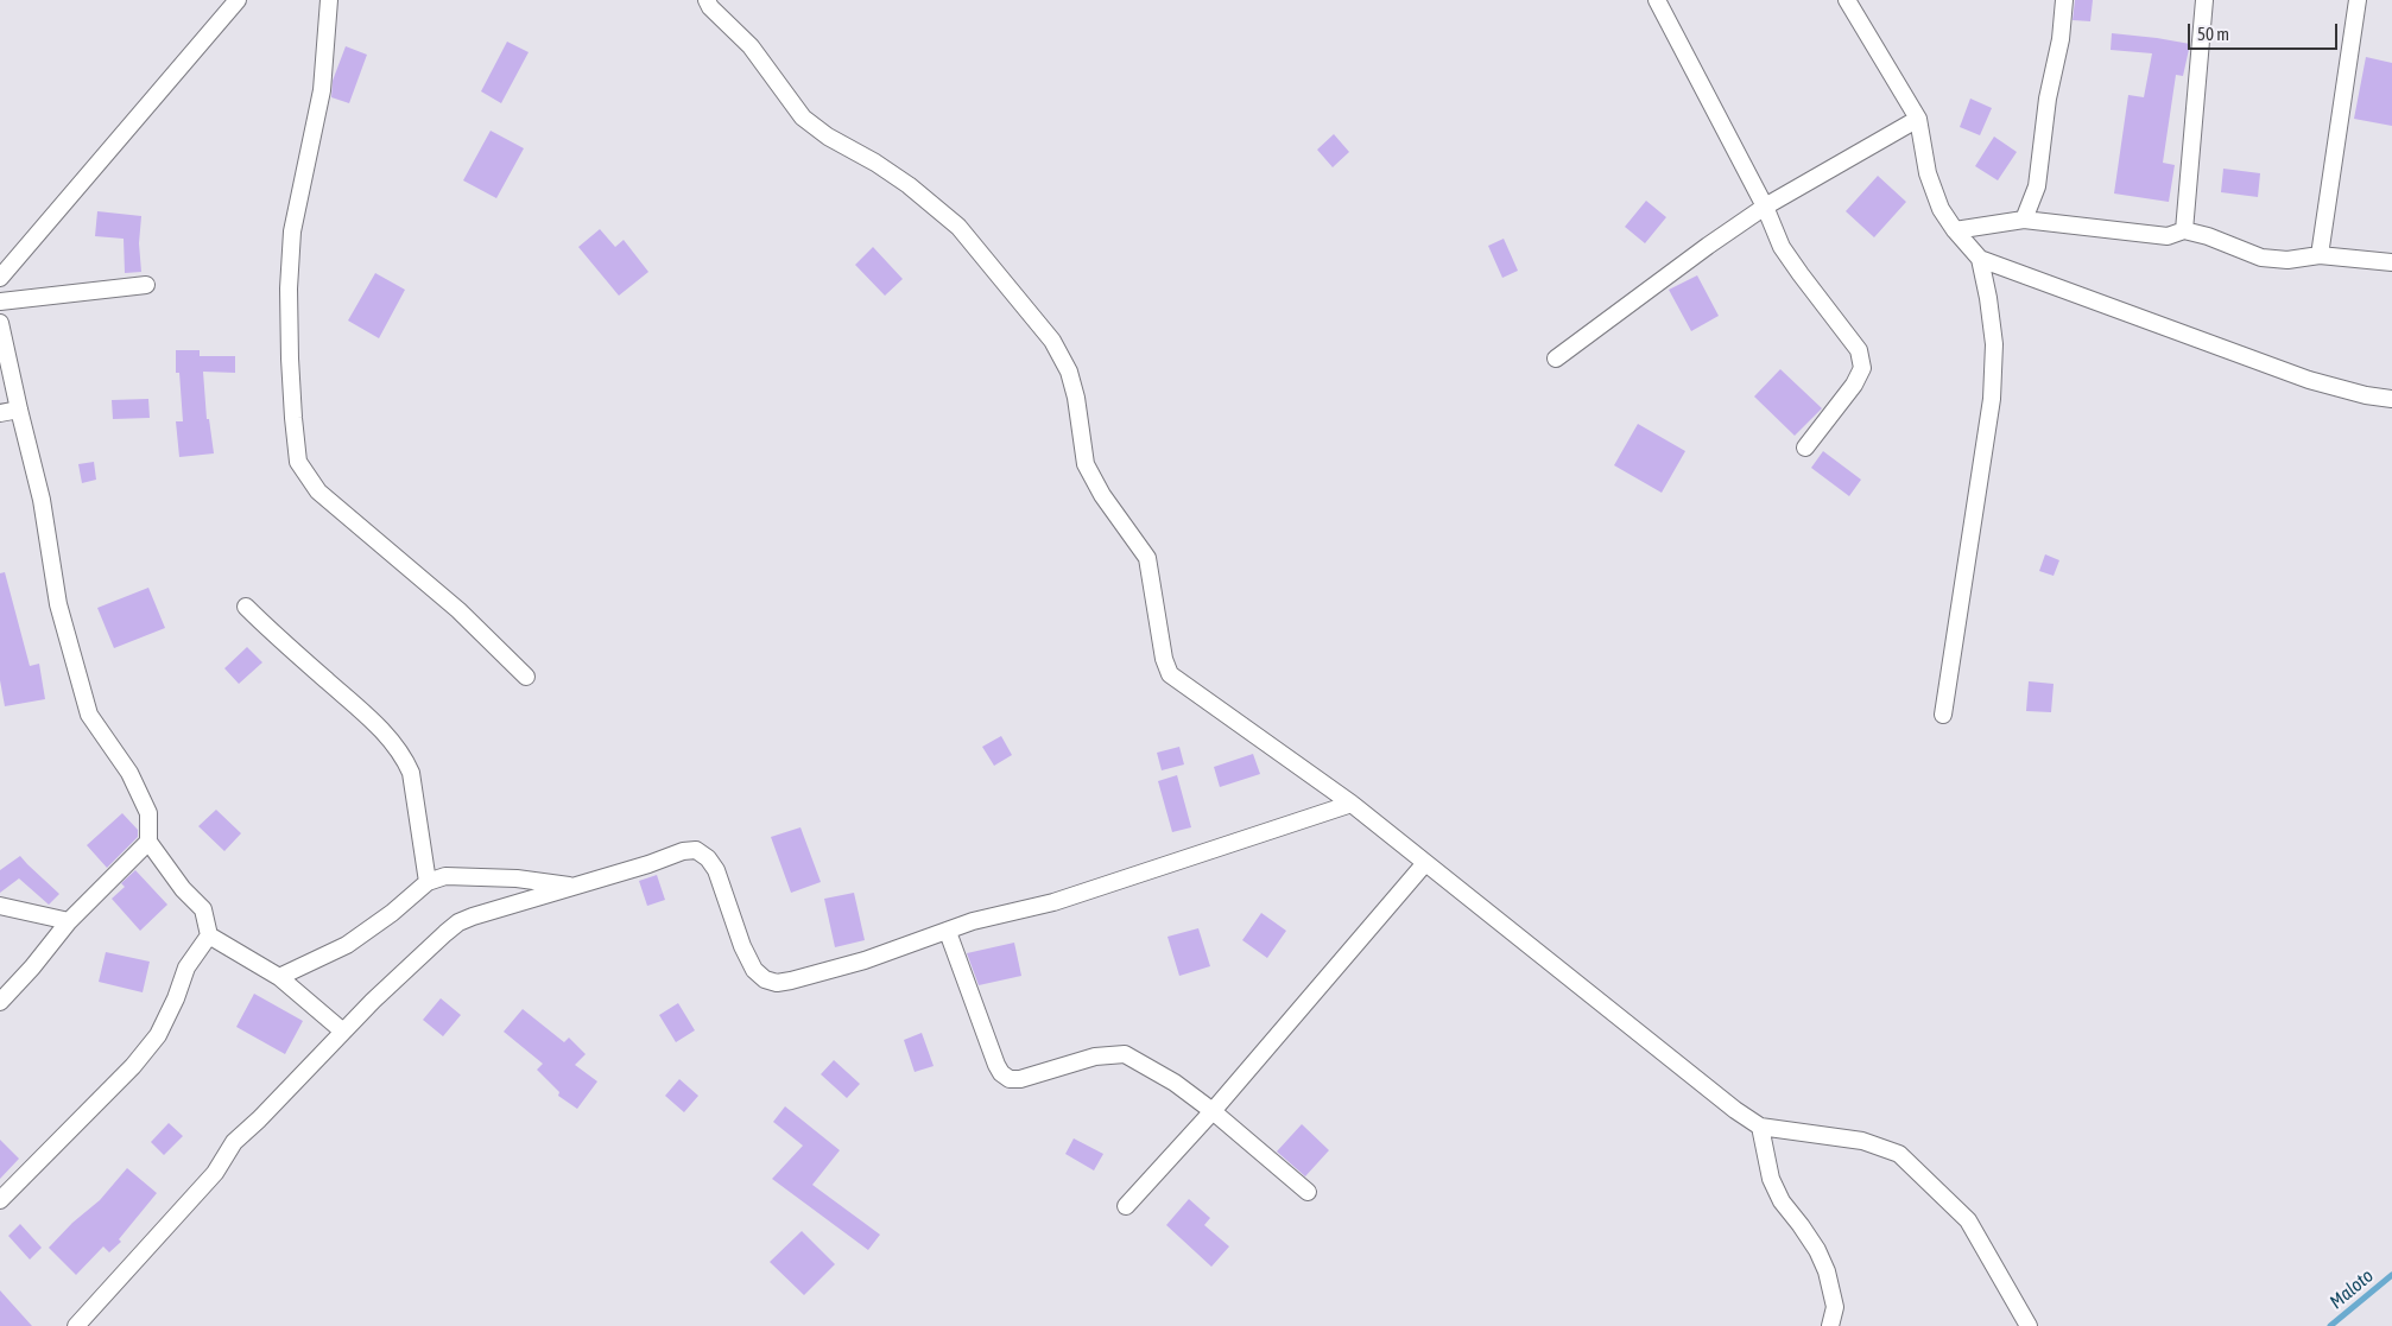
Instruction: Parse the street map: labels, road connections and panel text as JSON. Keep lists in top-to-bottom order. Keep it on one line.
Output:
{"water":["Maloto"],"scale_bar":"50 m"}
